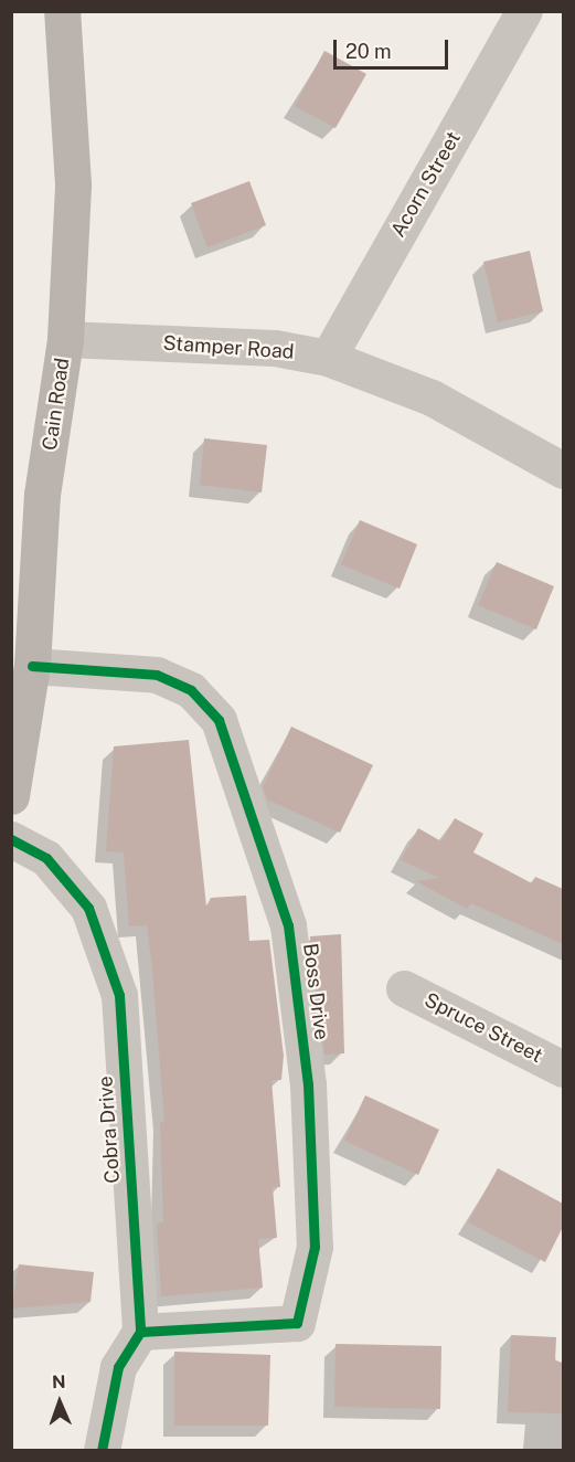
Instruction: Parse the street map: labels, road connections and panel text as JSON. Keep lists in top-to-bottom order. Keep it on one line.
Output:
{"streets":{"main road":["Cain Road"],"street":["Acorn Street","Stamper Road","Boss Drive","Spruce Street","Cobra Drive"]},"crossings":[["Acorn Street","Stamper Road"],["Stamper Road","Cain Road"],["Cain Road","Boss Drive"],["Boss Drive","Cobra Drive"]],"scale_bar":"20 m","north":"top"}
